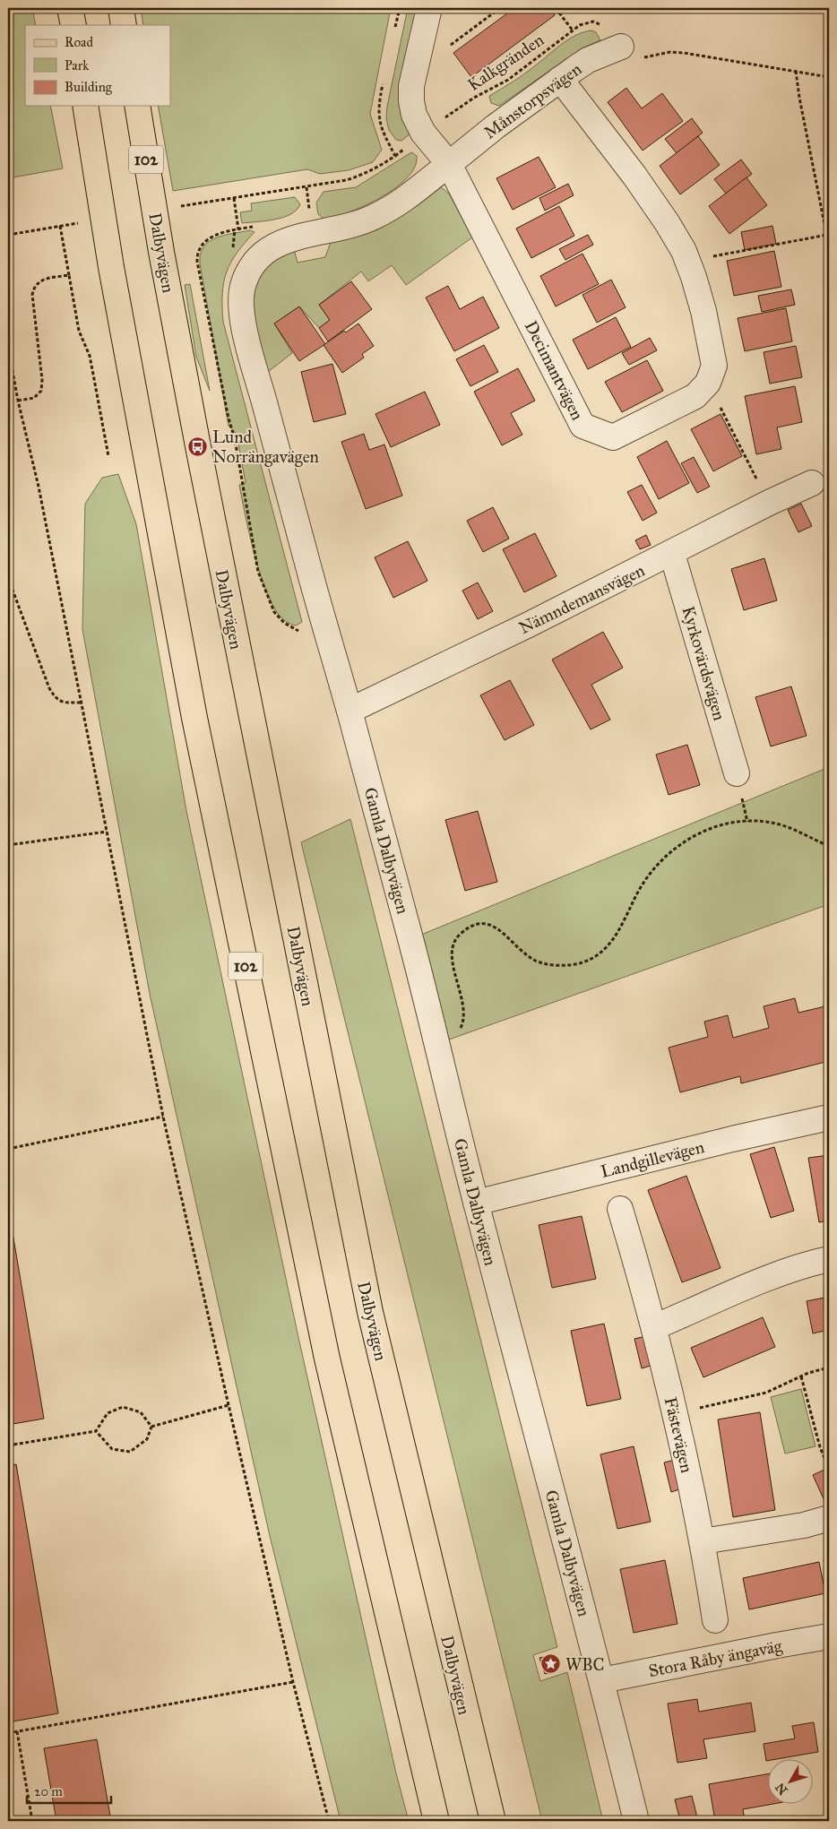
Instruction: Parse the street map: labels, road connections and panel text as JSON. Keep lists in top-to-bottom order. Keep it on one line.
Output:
{"streets":{"main road":["102","Dalbyvägen"],"street":["Månstorpsvägen","Decimantvägen","Nämndemansvägen","Kyrkovärdsvägen","Gamla Dalbyvägen","Landgillevägen","Fästevägen","Stora Råby ängaväg"],"path":["Kalkgränden"]},"crossings":[["Kalkgränden","Månstorpsvägen"],["Månstorpsvägen","Decimantvägen"],["Månstorpsvägen","Gamla Dalbyvägen"],["Decimantvägen","Gamla Dalbyvägen"],["Nämndemansvägen","Kyrkovärdsvägen"],["Nämndemansvägen","Gamla Dalbyvägen"],["Gamla Dalbyvägen","Landgillevägen"],["Gamla Dalbyvägen","Stora Råby ängaväg"]],"places":{"bus stop":["Lund Norrängavägen"],"place":["WBC"]},"legend":["Road","Park","Building"],"scale_bar":"20 m","north":"bottom left"}
